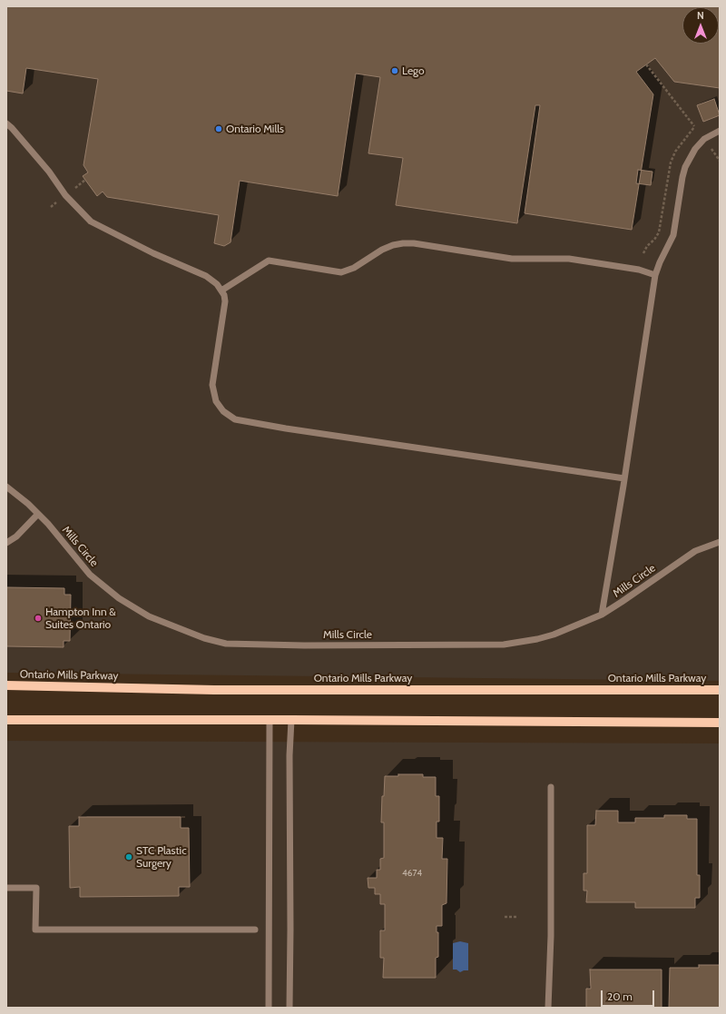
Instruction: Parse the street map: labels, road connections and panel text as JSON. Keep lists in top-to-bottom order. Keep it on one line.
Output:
{"streets":{"main road":["Ontario Mills Parkway"],"street":["Mills Circle"]},"places":["Lego","Ontario Mills","Hampton Inn & Suites Ontario","STC Plastic Surgery"],"house_numbers":["4674"],"scale_bar":"20 m","north":"top"}
